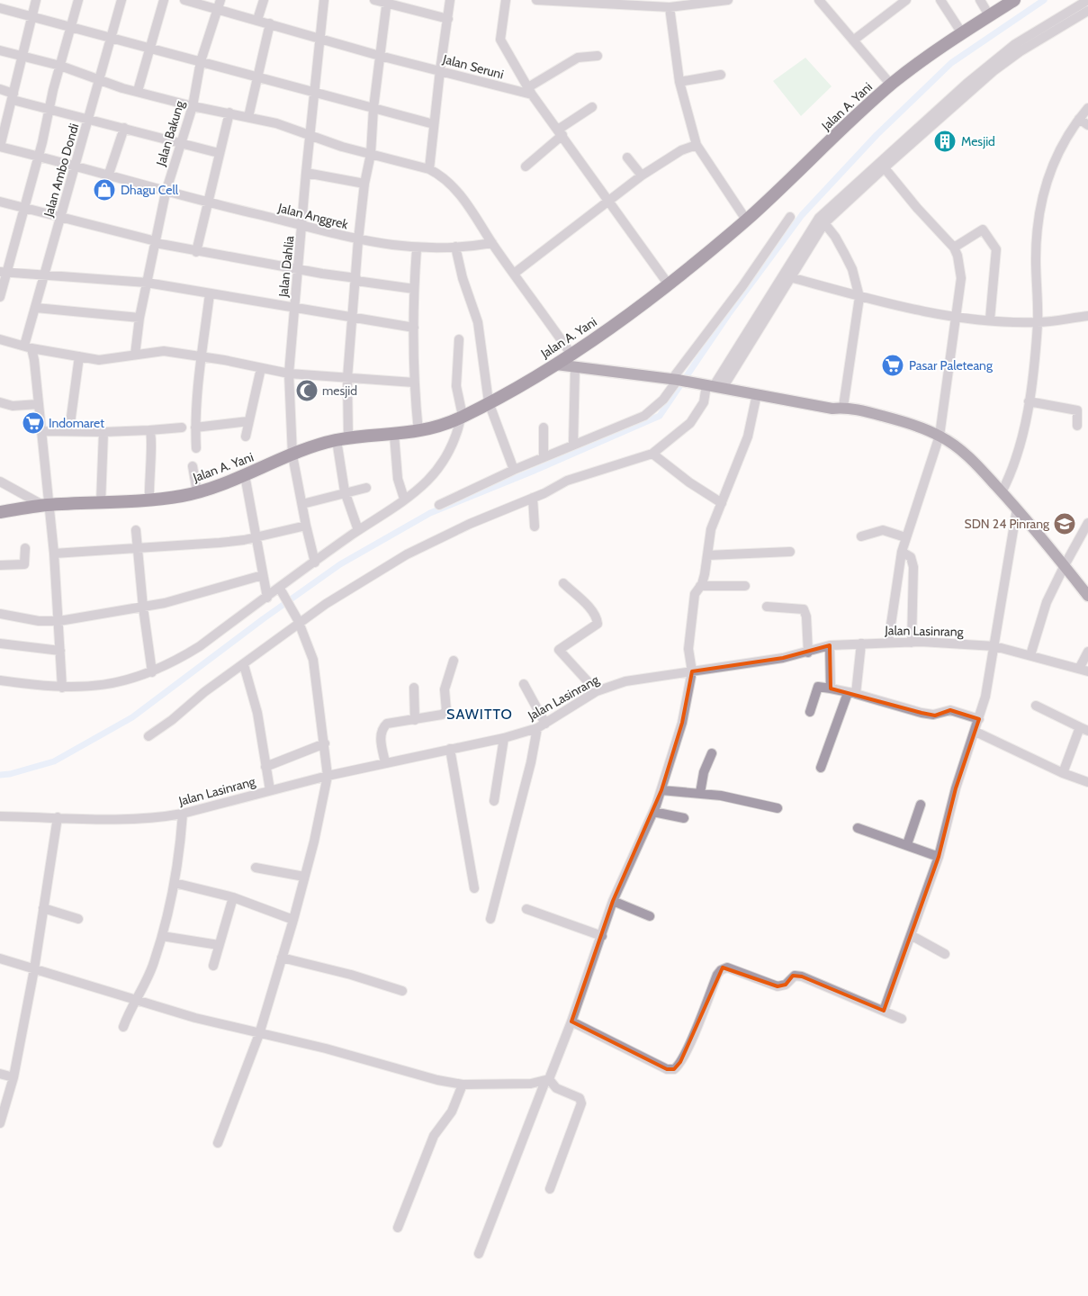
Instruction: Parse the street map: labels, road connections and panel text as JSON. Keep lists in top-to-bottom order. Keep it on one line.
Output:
{"streets":{"highway":["Jalan A. Yani"],"street":["Jalan Seruni","Jalan Bakung","Jalan Ambo Dondi","Jalan Anggrek","Jalan Dahlia","Jalan Lasinrang"]},"crossings":[["Jalan Seruni","Jalan Bakung"],["Jalan Seruni","Jalan Dahlia"],["Jalan A. Yani","Jalan Dahlia"],["Jalan Bakung","Jalan Anggrek"],["Jalan Ambo Dondi","Jalan Anggrek"],["Jalan Anggrek","Jalan Dahlia"]],"districts":["SAWITTO"],"places":{"building":["Mesjid"],"shop":["Dhagu Cell"],"supermarket":["Pasar Paleteang","Indomaret"],"mosque":["mesjid"],"school or university":["SDN 24 Pinrang"]}}
